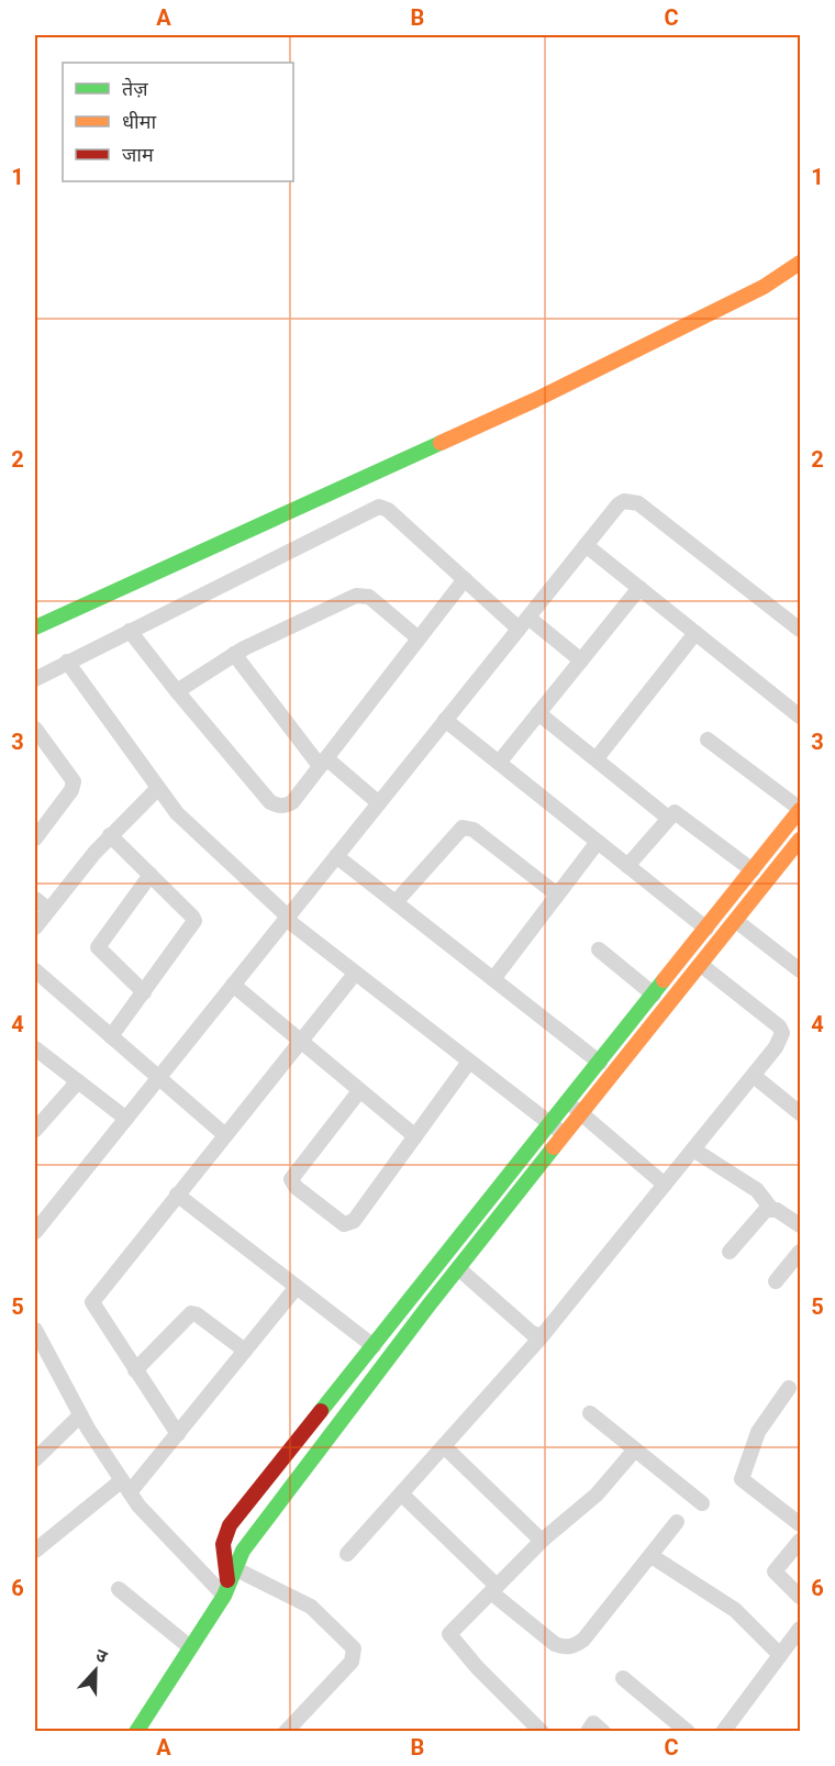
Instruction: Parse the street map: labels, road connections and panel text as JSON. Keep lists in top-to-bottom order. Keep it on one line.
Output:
{"legend":["तेज़","धीमा","जाम"],"north":"top","grid":{"columns":["A","B","C"],"rows":["1","2","3","4","5","6"]}}
